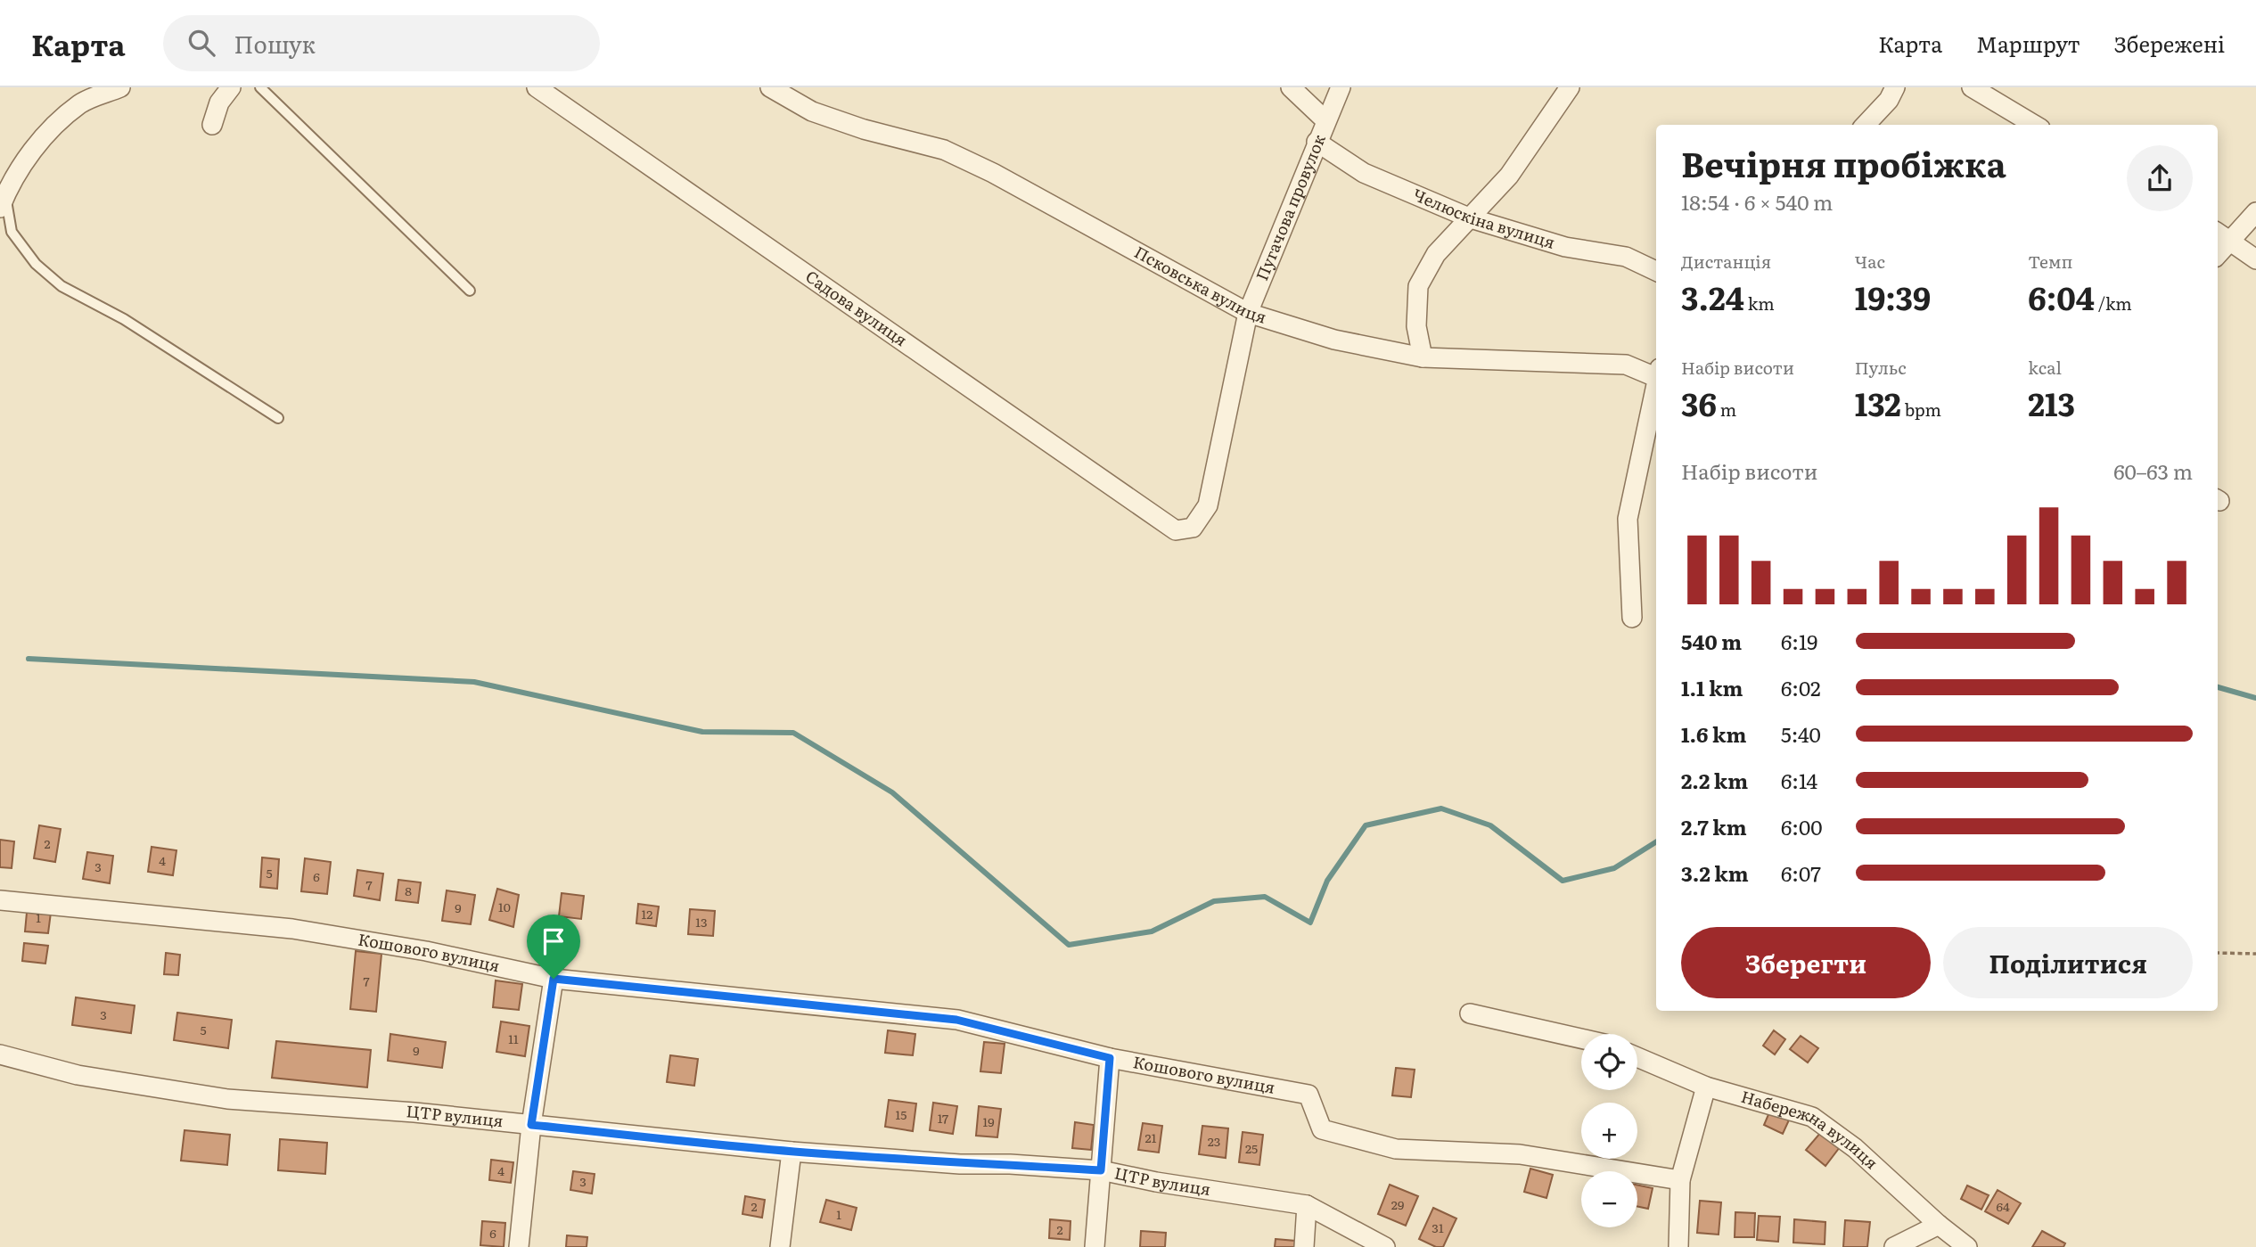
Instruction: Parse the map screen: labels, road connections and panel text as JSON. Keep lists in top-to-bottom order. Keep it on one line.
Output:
{"streets":{"street":["Пугачова провулок","Челюскіна вулиця","Псковська вулиця","Садова вулиця","Кошового вулиця","ЦТР вулиця","Набережна вулиця"]},"crossings":[["Пугачова провулок","Челюскіна вулиця"],["Пугачова провулок","Псковська вулиця"],["Пугачова провулок","Садова вулиця"]],"house_numbers":["2","4","3","5","6","7","8","10","9","12","1","13","7","3","5","11","9","15","17","19","21","23","25","4","3","29","2","64","1","31","2","6"],"page":{"header":"Карта","search":"Пошук","nav":["Карта","Маршрут","Збережені"],"heading":["Вечірня пробіжка","18:54 · 6 × 540 m"],"stats":[["Дистанція","3.24 km"],["Час","19:39"],["Темп","6:04 /km"],["Набір висоти","36 m"],["Пульс","132 bpm"],["kcal","213"]],"chart":["Набір висоти","60–63 m"],"list":[{"name":"540 m","note":"6:19"},{"name":"1.1 km","note":"6:02"},{"name":"1.6 km","note":"5:40"},{"name":"2.2 km","note":"6:14"},{"name":"2.7 km","note":"6:00"},{"name":"3.2 km","note":"6:07"}],"buttons":["Зберегти","Поділитися"],"map_buttons":["+","−"]}}
